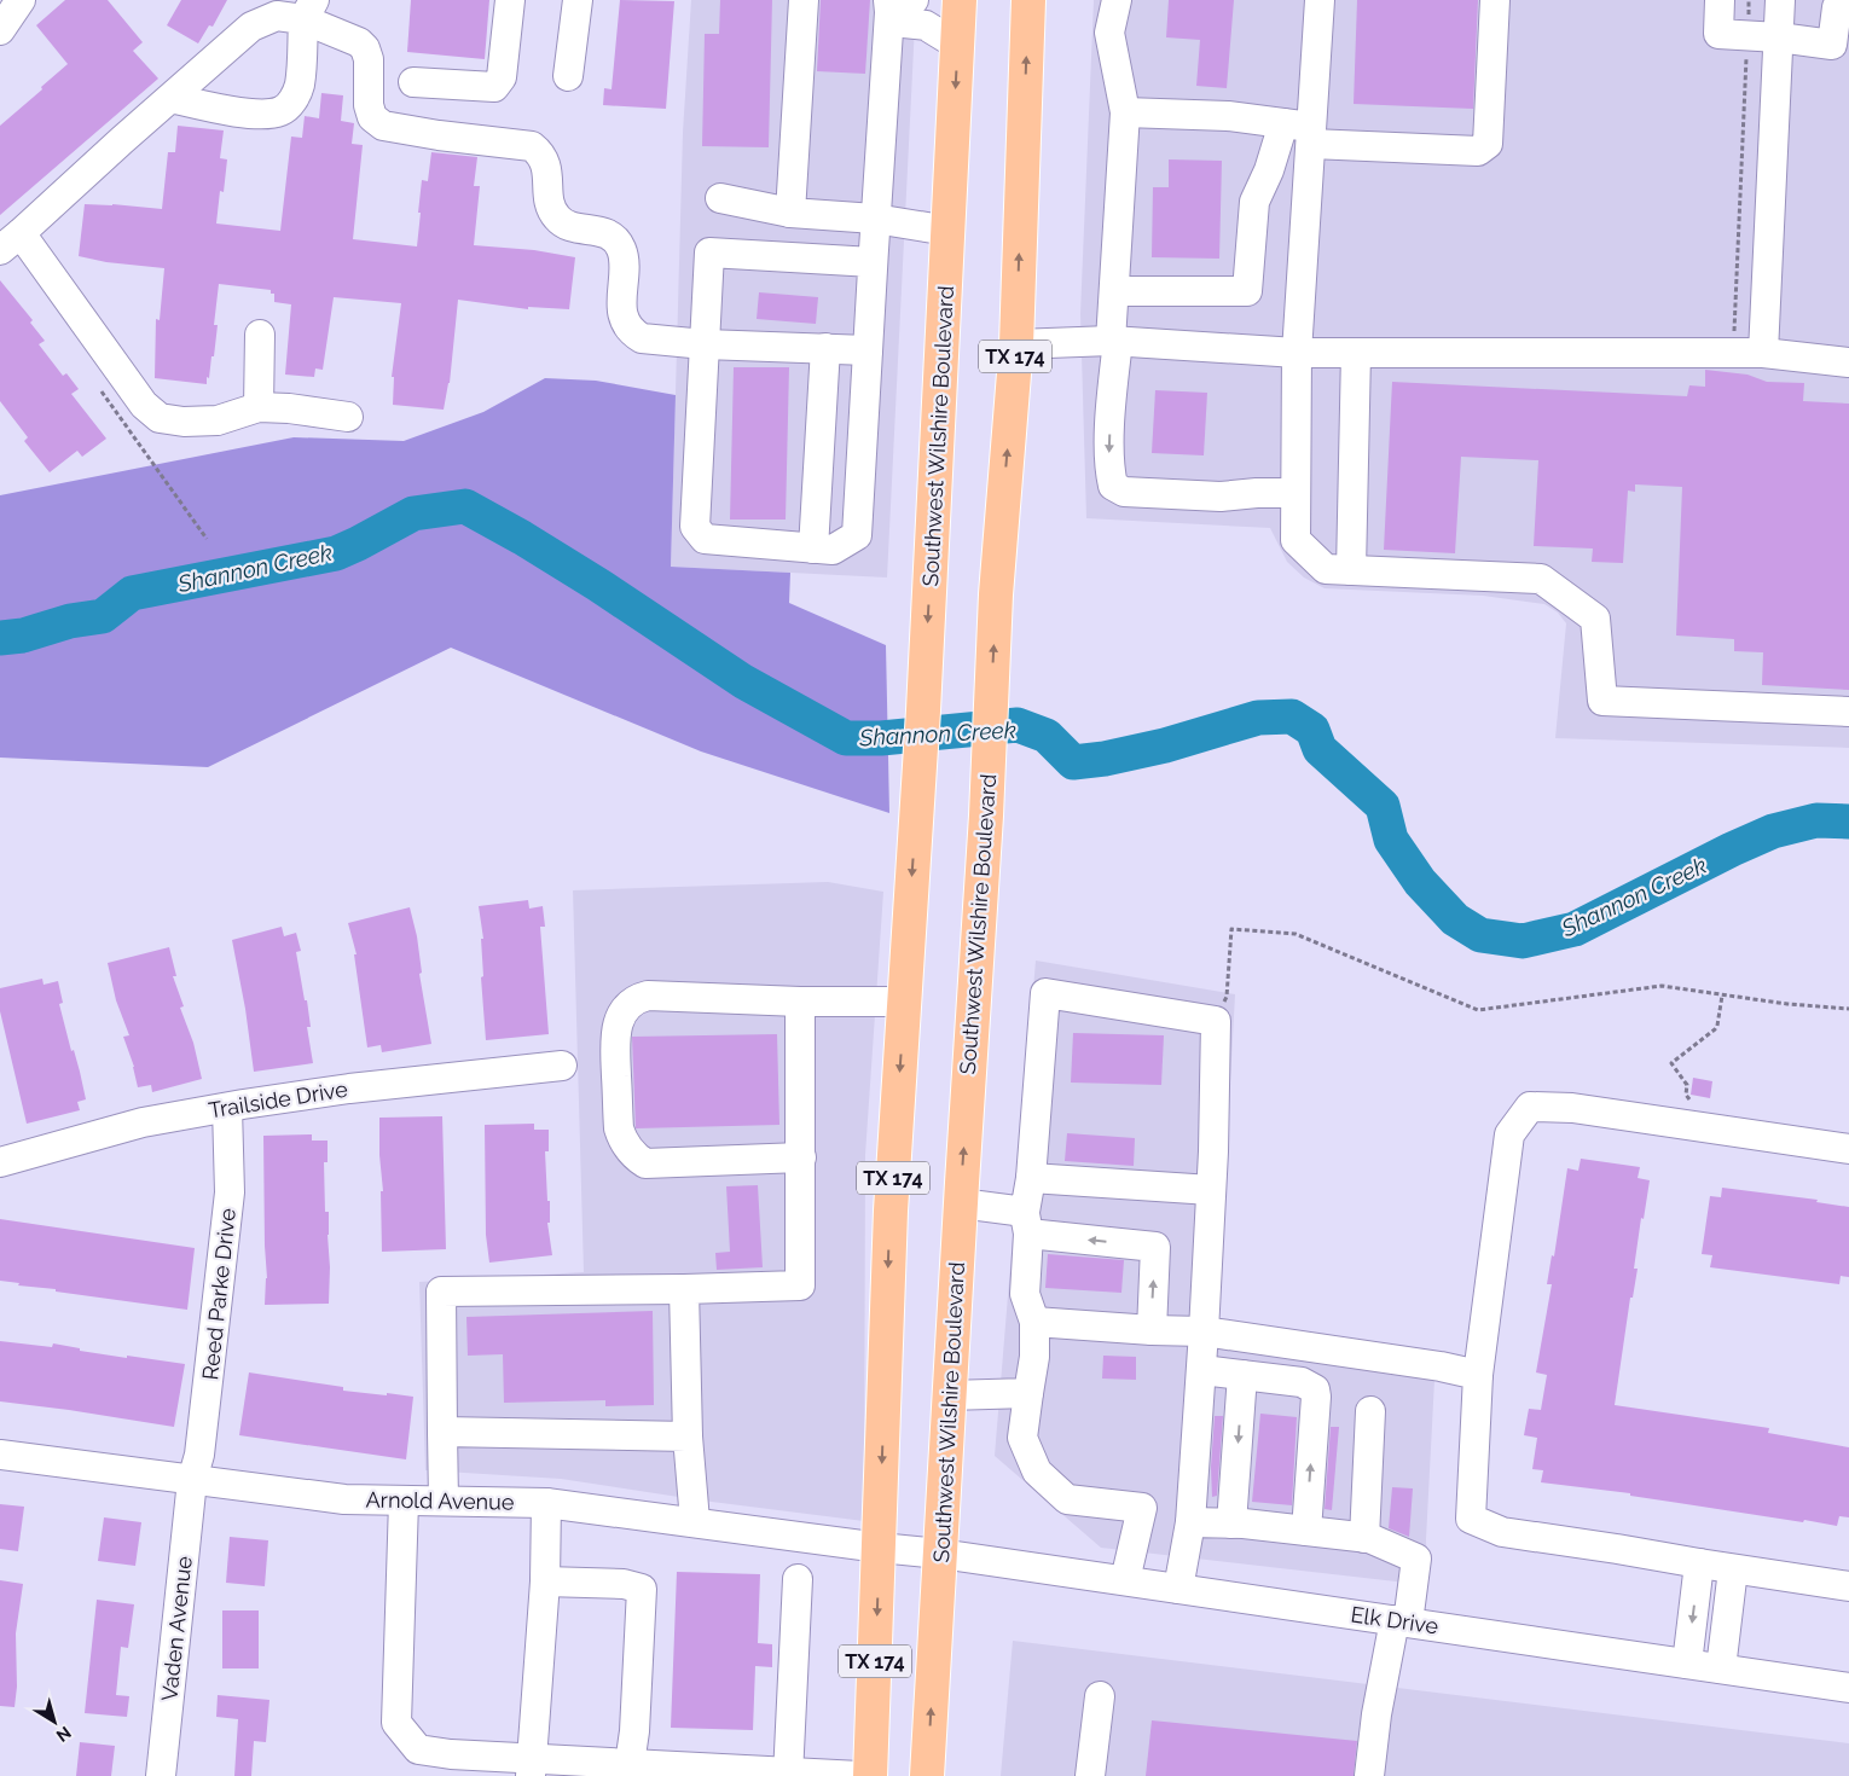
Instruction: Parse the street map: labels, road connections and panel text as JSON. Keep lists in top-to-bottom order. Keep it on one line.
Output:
{"streets":{"main road":["TX 174","Southwest Wilshire Boulevard"],"street":["Trailside Drive","Reed Parke Drive","Arnold Avenue","Elk Drive","Vaden Avenue"]},"crossings":[["Southwest Wilshire Boulevard","Arnold Avenue"],["Southwest Wilshire Boulevard","Elk Drive"],["Trailside Drive","Reed Parke Drive"],["Reed Parke Drive","Arnold Avenue"],["Reed Parke Drive","Vaden Avenue"],["Arnold Avenue","Elk Drive"],["Arnold Avenue","Vaden Avenue"]],"water":["Shannon Creek"],"north":"bottom right"}
